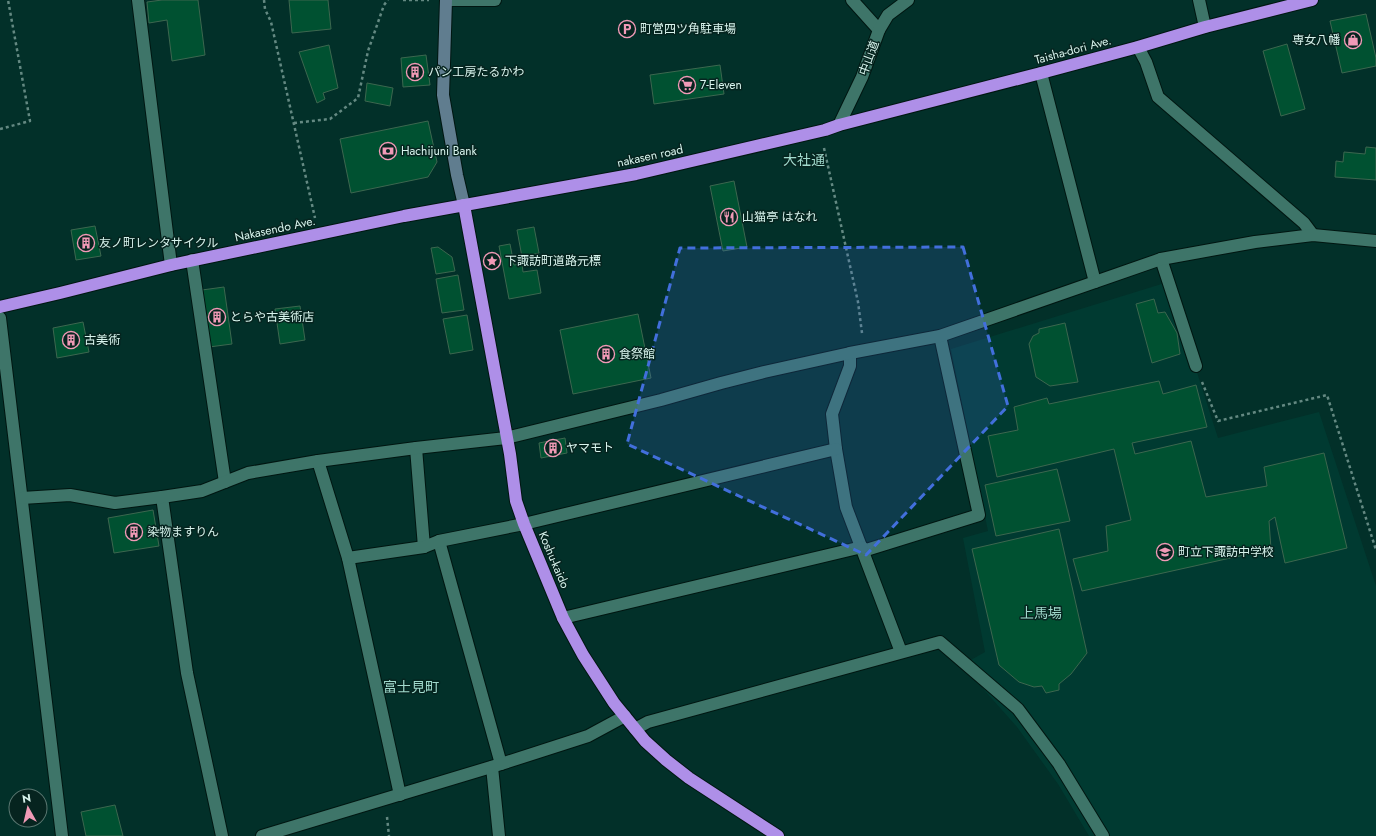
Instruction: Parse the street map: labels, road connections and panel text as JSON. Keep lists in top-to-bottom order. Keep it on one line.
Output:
{"streets":{"highway":["Taisha-dori Ave.","nakasen road","Nakasendo Ave.","Koshu-kaido"],"street":["中山道"]},"crossings":[["Taisha-dori Ave.","中山道"],["Taisha-dori Ave.","nakasen road"],["中山道","nakasen road"],["nakasen road","Nakasendo Ave."],["nakasen road","Koshu-kaido"],["Nakasendo Ave.","Koshu-kaido"]],"districts":["大社通","上馬場","富士見町"],"places":{"parking":["町営四ツ角駐車場"],"shop":["専女八幡"],"building":["パン工房たるかわ","友ノ町レンタサイクル","とらや古美術店","古美術","食祭館","ヤマモト","染物ますりん"],"supermarket":["7-Eleven"],"bank":["Hachijuni Bank"],"restaurant":["山猫亭 はなれ"],"place":["下諏訪町道路元標"],"school or university":["町立下諏訪中学校"]},"north":"top"}
